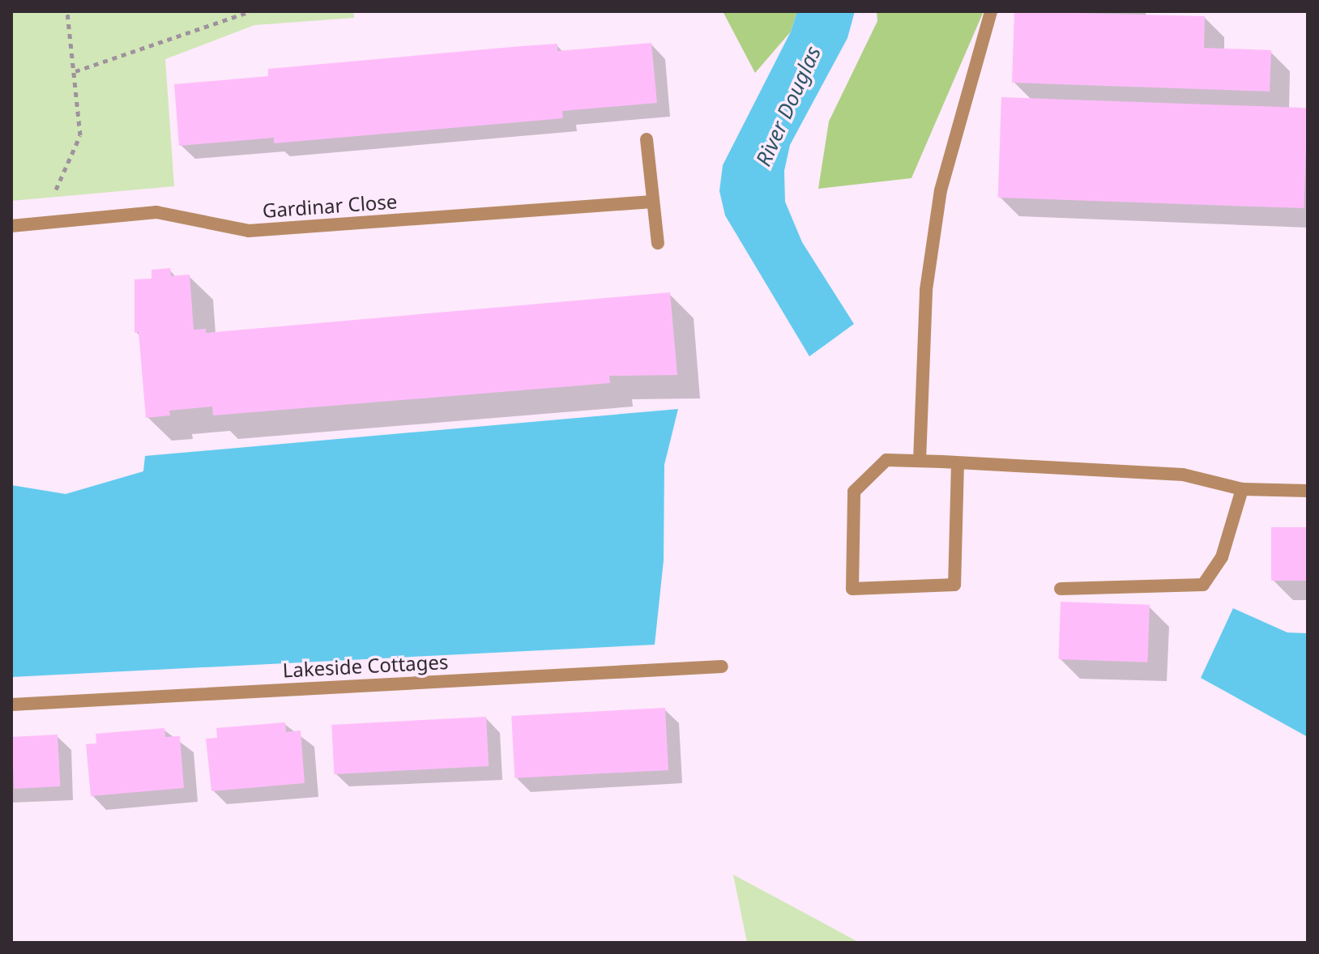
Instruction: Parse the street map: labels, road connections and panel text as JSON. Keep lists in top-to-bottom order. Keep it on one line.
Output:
{"streets":{"street":["Gardinar Close","Lakeside Cottages"]},"water":["River Douglas"]}
